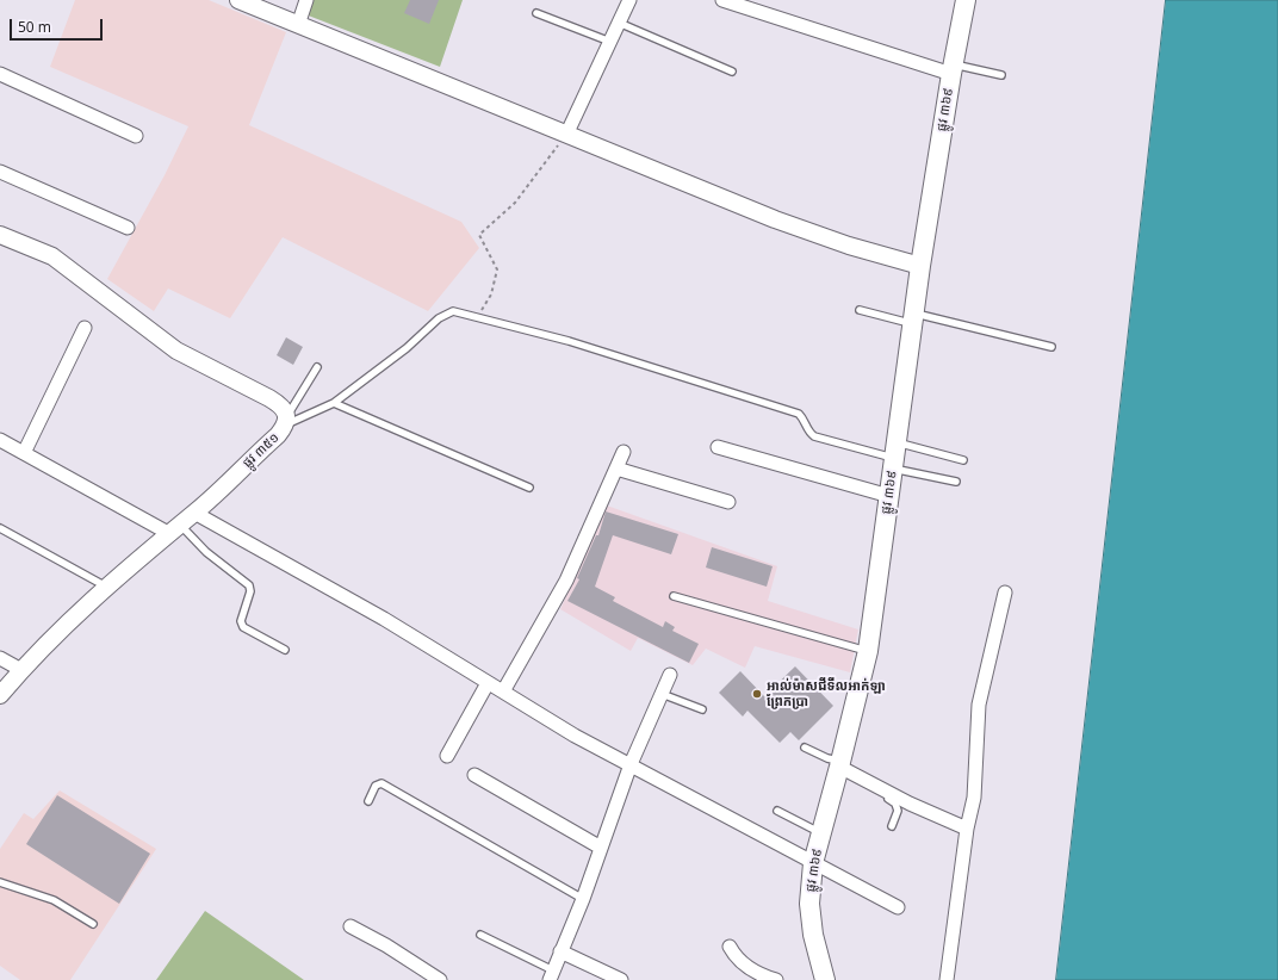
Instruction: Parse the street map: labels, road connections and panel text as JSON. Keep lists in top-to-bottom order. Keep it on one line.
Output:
{"streets":{"main road":["ផ្លូវ ៣៦៩"],"street":["ផ្លូវ ៣៥១"]},"places":["អាល់ម៉ាសជីទីលអាក់ឡា ព្រែកប្រា"],"scale_bar":"50 m"}
